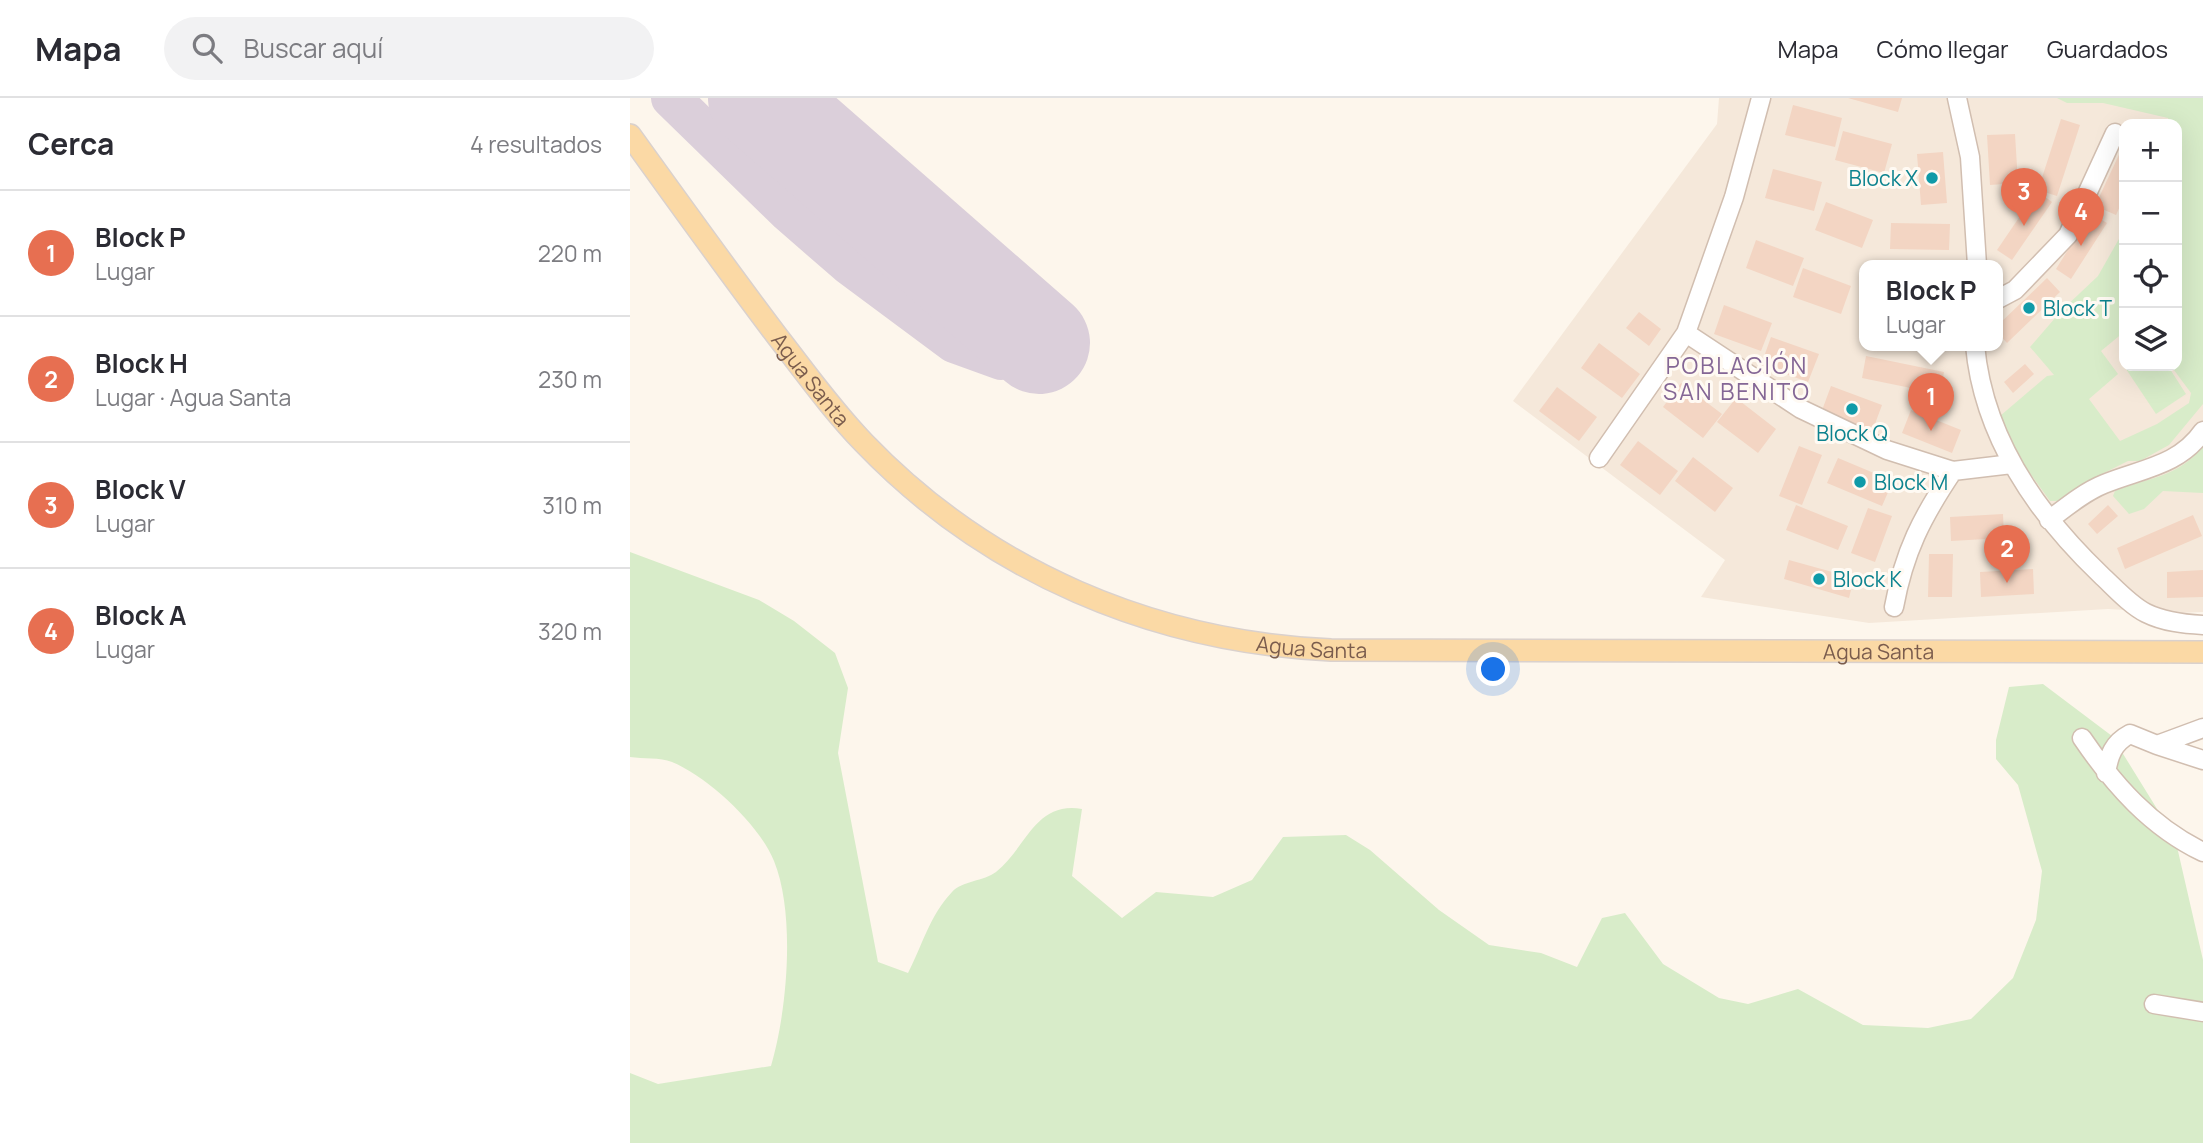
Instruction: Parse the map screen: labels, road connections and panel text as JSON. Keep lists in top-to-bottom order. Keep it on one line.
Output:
{"streets":{"main road":["Agua Santa"]},"districts":["POBLACIÓN SAN BENITO"],"places":["Block X","Block T","Block Q","Block M","Block K"],"page":{"header":"Mapa","search":"Buscar aquí","nav":["Mapa","Cómo llegar","Guardados"],"heading":["Cerca","4 resultados"],"map_buttons":["+","−"],"pins":["3","4","1","2"],"list":[{"mark":"1","name":"Block P","note":"Lugar","value":"220 m"},{"mark":"2","name":"Block H","note":"Lugar · Agua Santa","value":"230 m"},{"mark":"3","name":"Block V","note":"Lugar","value":"310 m"},{"mark":"4","name":"Block A","note":"Lugar","value":"320 m"}],"popup":["Block P","Lugar"]}}
